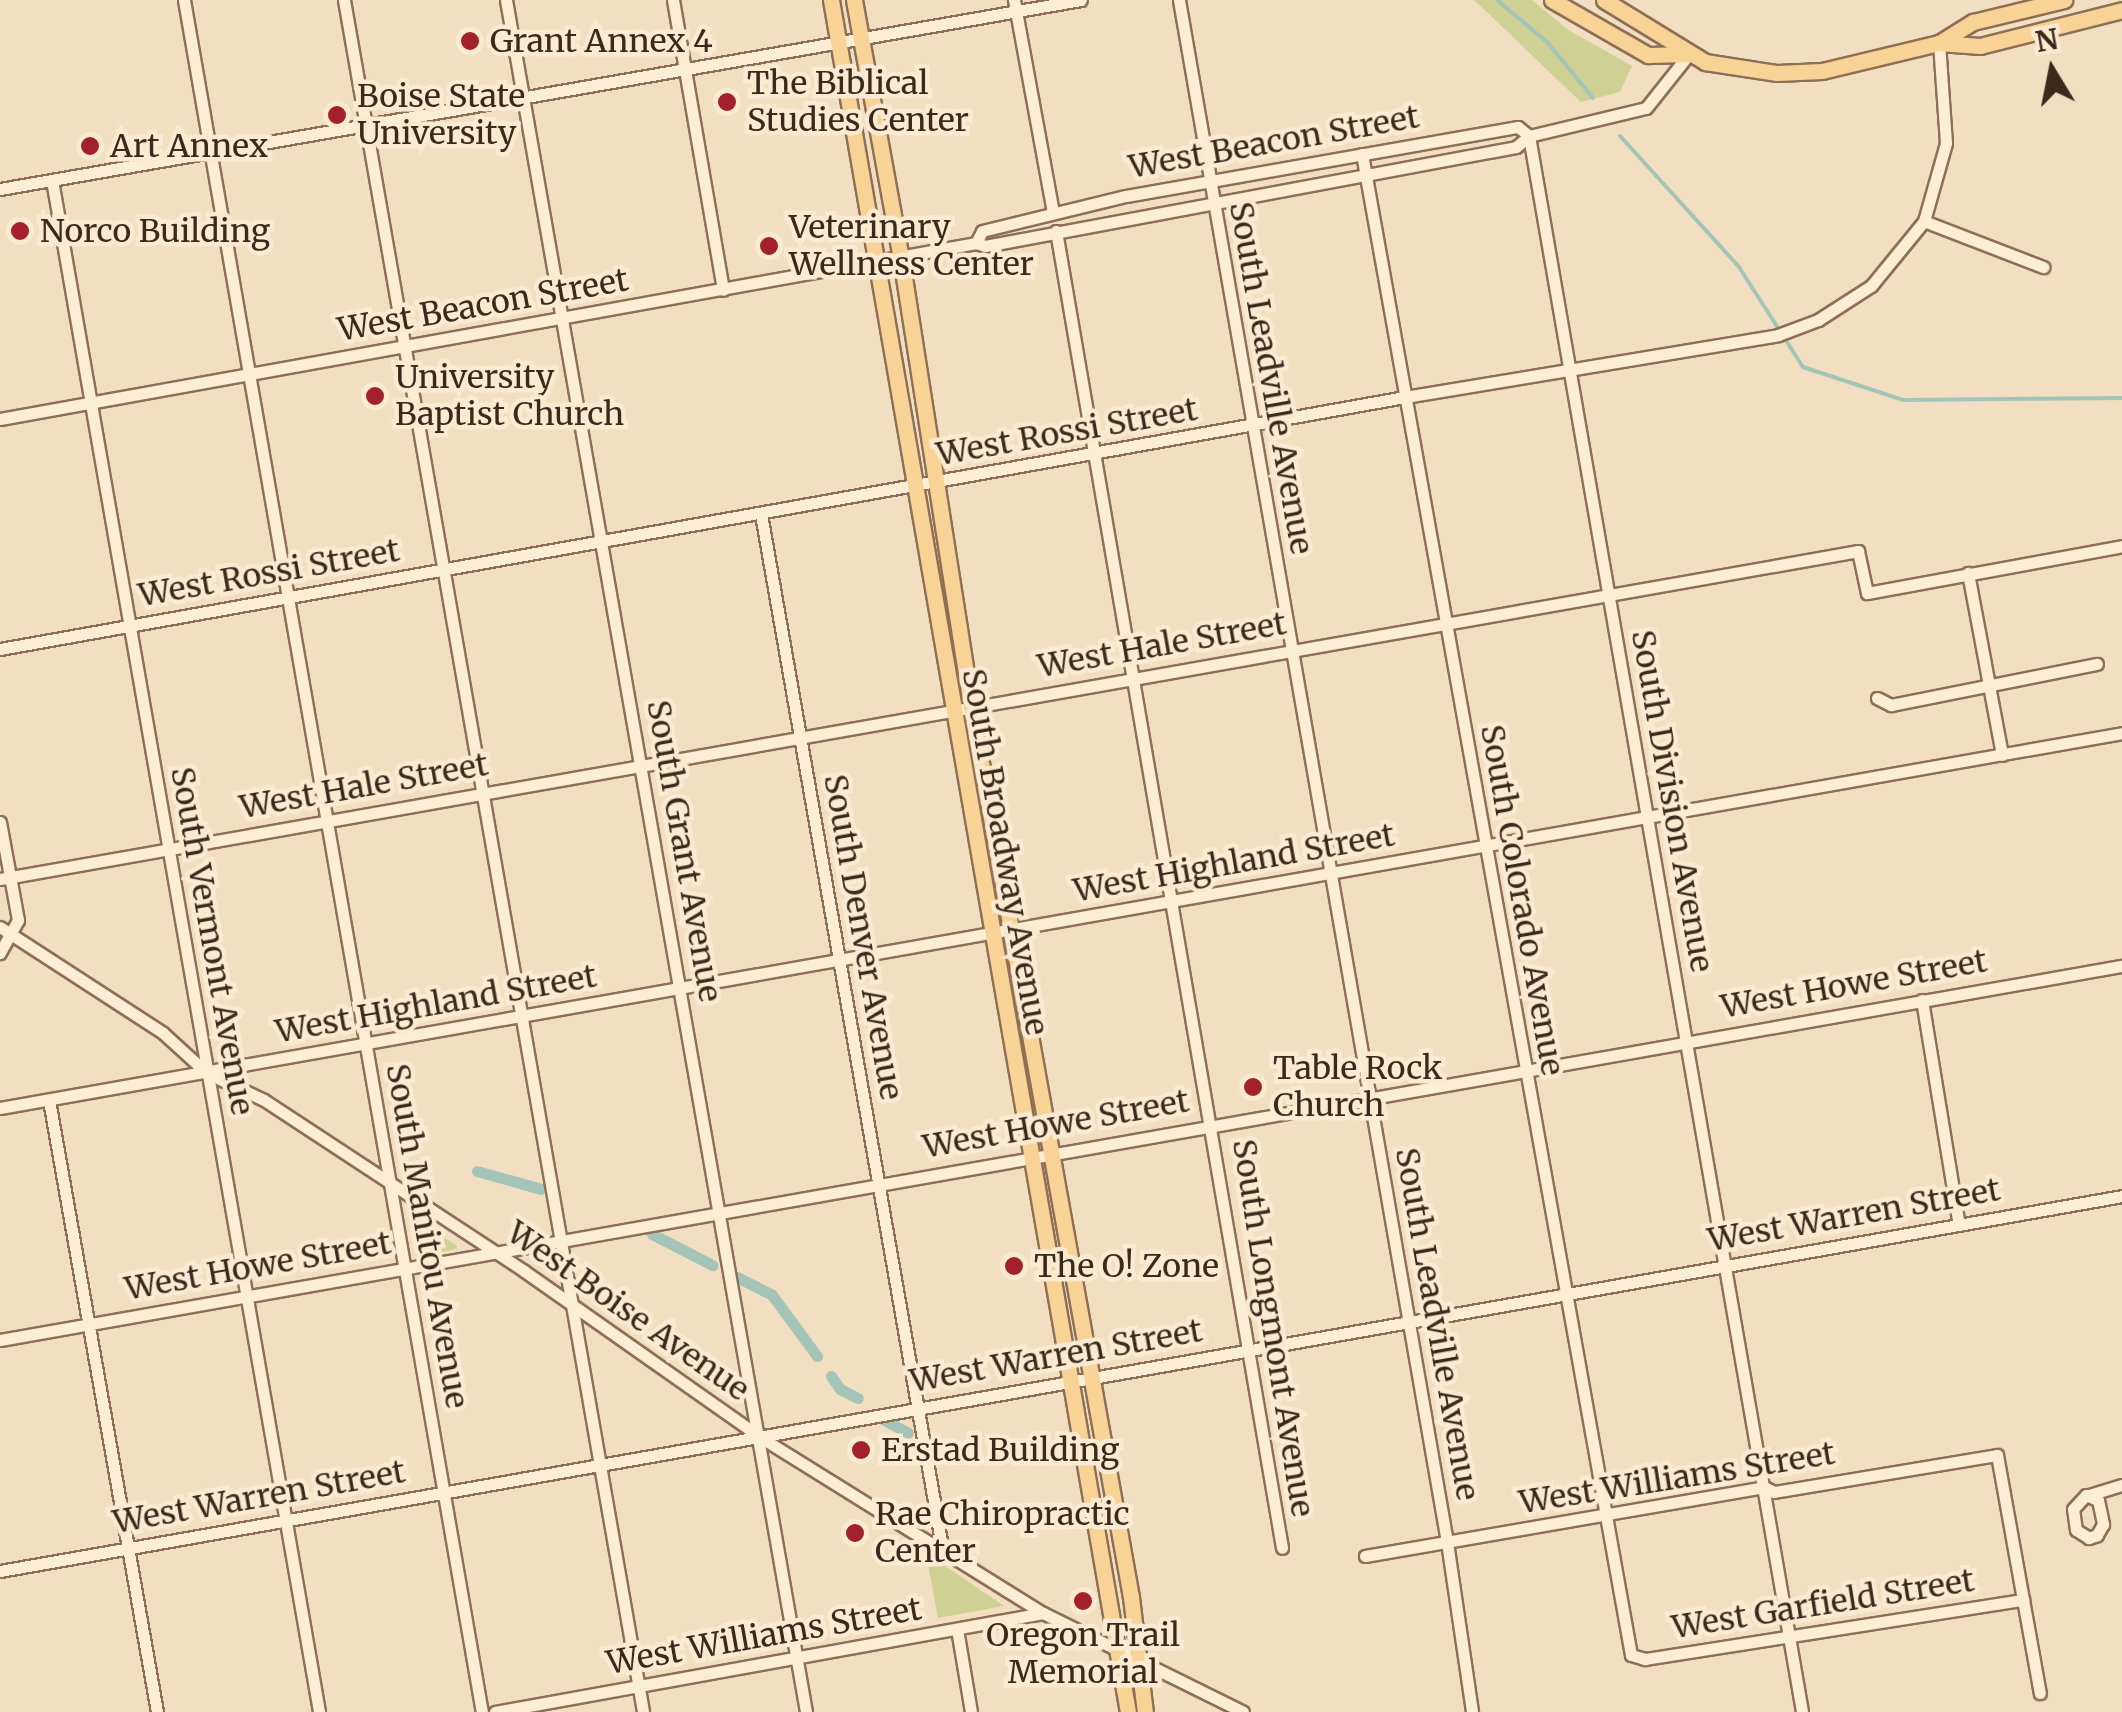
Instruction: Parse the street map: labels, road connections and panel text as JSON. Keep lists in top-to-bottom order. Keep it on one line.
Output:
{"streets":{"main road":["South Broadway Avenue"],"street":["West Beacon Street","South Leadville Avenue","West Rossi Street","West Hale Street","South Division Avenue","South Grant Avenue","West Highland Street","South Colorado Avenue","South Denver Avenue","South Vermont Avenue","West Howe Street","West Warren Street","South Manitou Avenue","West Boise Avenue","South Longmont Avenue","West Williams Street","West Garfield Street"]},"crossings":[["West Beacon Street","South Leadville Avenue"],["West Beacon Street","South Division Avenue"],["West Beacon Street","South Grant Avenue"],["West Beacon Street","South Broadway Avenue"],["West Beacon Street","South Colorado Avenue"],["West Beacon Street","South Vermont Avenue"],["West Beacon Street","South Manitou Avenue"],["West Beacon Street","South Longmont Avenue"],["South Leadville Avenue","West Rossi Street"],["South Leadville Avenue","West Hale Street"],["South Leadville Avenue","West Highland Street"],["South Leadville Avenue","West Howe Street"],["South Leadville Avenue","West Warren Street"],["South Leadville Avenue","West Williams Street"],["West Rossi Street","South Division Avenue"],["West Rossi Street","South Grant Avenue"],["West Rossi Street","South Broadway Avenue"],["West Rossi Street","South Colorado Avenue"],["West Rossi Street","South Denver Avenue"],["West Rossi Street","South Vermont Avenue"],["West Rossi Street","South Manitou Avenue"],["West Rossi Street","South Longmont Avenue"],["West Hale Street","South Division Avenue"],["West Hale Street","South Grant Avenue"],["West Hale Street","South Broadway Avenue"],["West Hale Street","South Colorado Avenue"],["West Hale Street","South Denver Avenue"],["West Hale Street","South Vermont Avenue"],["West Hale Street","South Manitou Avenue"],["West Hale Street","South Longmont Avenue"],["South Division Avenue","West Highland Street"],["South Division Avenue","West Howe Street"],["South Division Avenue","West Warren Street"],["South Division Avenue","West Williams Street"],["South Division Avenue","West Garfield Street"],["South Grant Avenue","West Highland Street"],["South Grant Avenue","West Howe Street"],["South Grant Avenue","West Warren Street"],["South Grant Avenue","West Boise Avenue"],["South Grant Avenue","West Williams Street"],["South Broadway Avenue","West Highland Street"],["South Broadway Avenue","West Howe Street"],["South Broadway Avenue","West Warren Street"],["South Broadway Avenue","West Boise Avenue"],["West Highland Street","South Colorado Avenue"],["West Highland Street","South Denver Avenue"],["West Highland Street","South Vermont Avenue"],["West Highland Street","South Manitou Avenue"],["West Highland Street","West Boise Avenue"],["West Highland Street","South Longmont Avenue"],["South Colorado Avenue","West Howe Street"],["South Colorado Avenue","West Warren Street"],["South Colorado Avenue","West Williams Street"],["South Colorado Avenue","West Garfield Street"],["South Denver Avenue","West Howe Street"],["South Denver Avenue","West Warren Street"],["South Denver Avenue","West Boise Avenue"],["South Vermont Avenue","West Howe Street"],["South Vermont Avenue","West Warren Street"],["South Vermont Avenue","West Boise Avenue"],["West Howe Street","South Manitou Avenue"],["West Howe Street","West Boise Avenue"],["West Howe Street","South Longmont Avenue"],["West Warren Street","South Manitou Avenue"],["West Warren Street","West Boise Avenue"],["West Warren Street","South Longmont Avenue"],["South Manitou Avenue","West Boise Avenue"],["West Boise Avenue","West Williams Street"],["West Williams Street","West Garfield Street"]],"places":["Grant Annex 4","The Biblical Studies Center","Boise State University","Art Annex","Norco Building","Veterinary Wellness Center","University Baptist Church","Table Rock Church","The O! Zone","Erstad Building","Rae Chiropractic Center","Oregon Trail Memorial"],"north":"top"}
